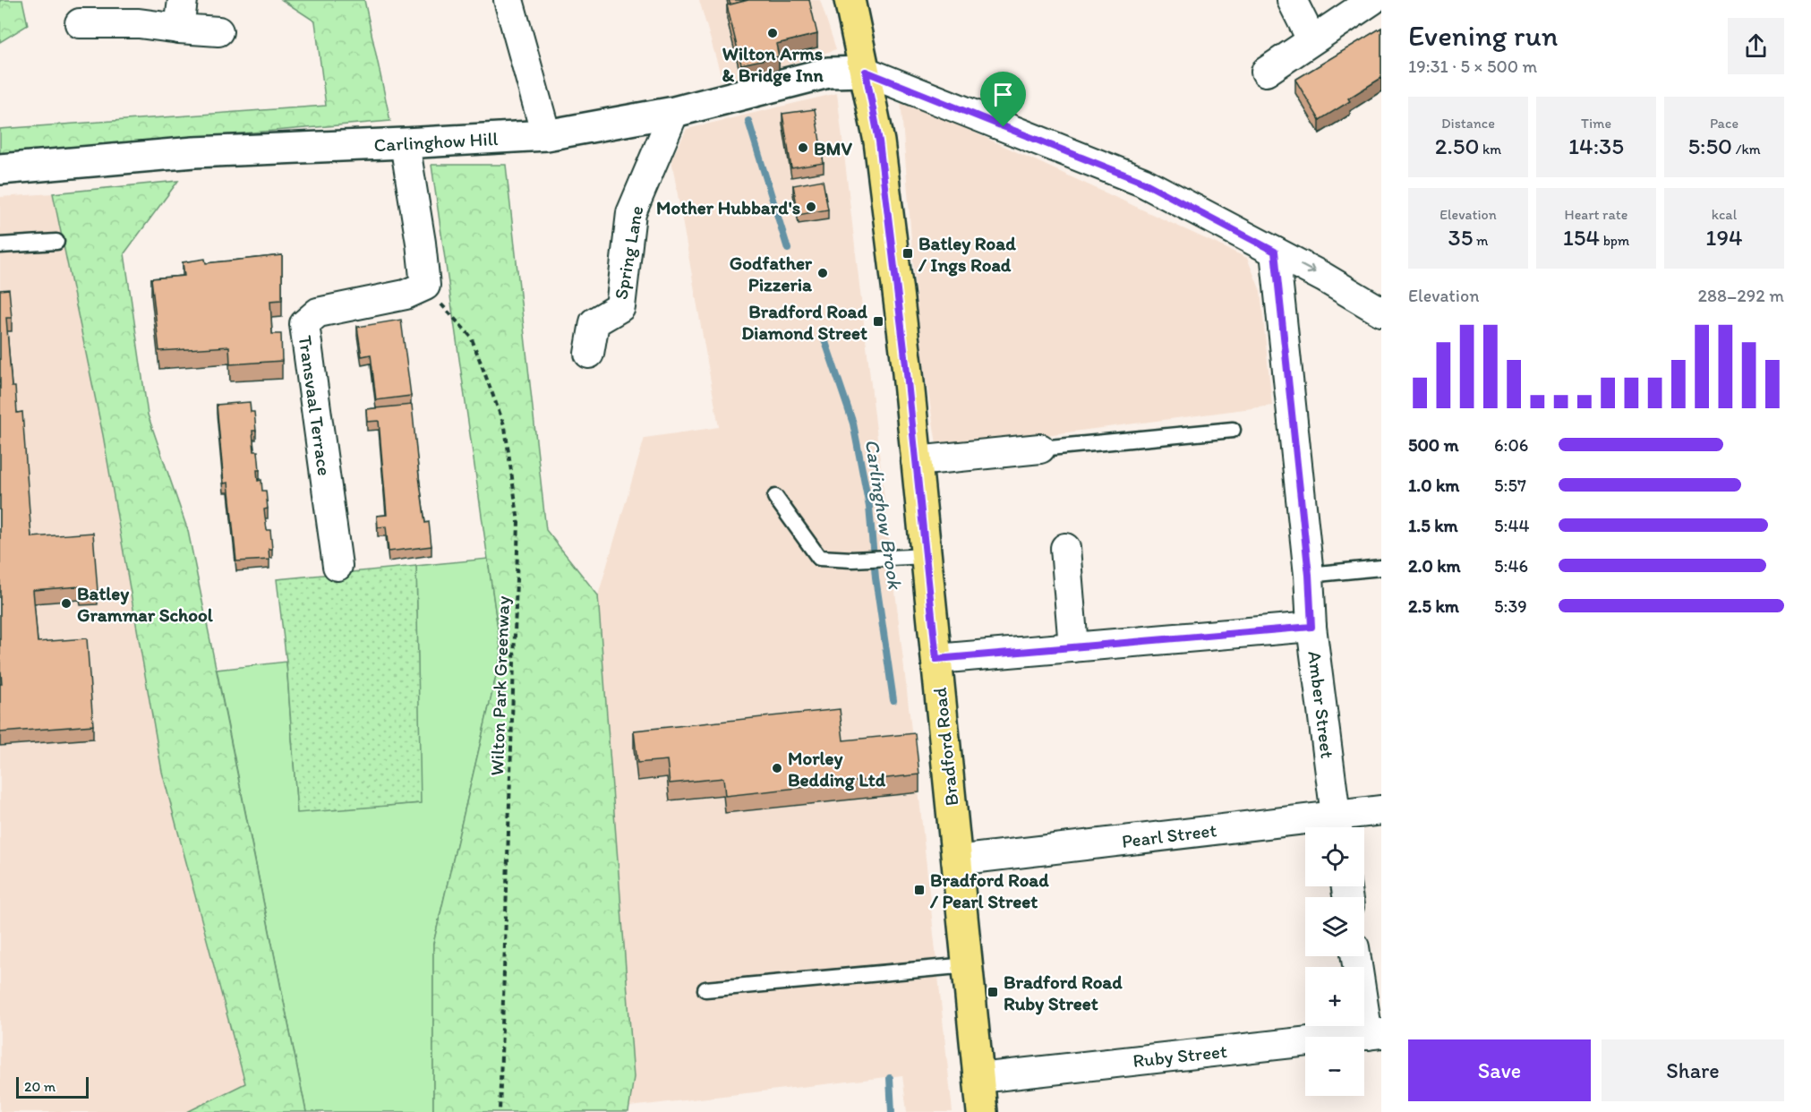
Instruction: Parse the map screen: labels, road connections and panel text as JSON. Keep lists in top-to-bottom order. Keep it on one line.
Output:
{"streets":{"main road":["Bradford Road"],"street":["Carlinghow Hill","Spring Lane","Transvaal Terrace","Amber Street","Pearl Street","Ruby Street"],"path":["Wilton Park Greenway"]},"crossings":[["Carlinghow Hill","Spring Lane"],["Carlinghow Hill","Bradford Road"],["Transvaal Terrace","Wilton Park Greenway"],["Amber Street","Pearl Street"],["Bradford Road","Pearl Street"],["Bradford Road","Ruby Street"]],"water":["Carlinghow Brook"],"places":{"other":["Wilton Arms & Bridge Inn","BMV","Mother Hubbard's","Godfather Pizzeria","Batley Grammar School","Morley Bedding Ltd"],"transit":["Batley Road / Ings Road","Bradford Road Diamond Street","Bradford Road / Pearl Street","Bradford Road Ruby Street"]},"scale_bar":"20 m","page":{"heading":["Evening run","19:31 · 5 × 500 m"],"stats":[["Distance","2.50 km"],["Time","14:35"],["Pace","5:50 /km"],["Elevation","35 m"],["Heart rate","154 bpm"],["kcal","194"]],"chart":["Elevation","288–292 m"],"list":[{"name":"500 m","note":"6:06"},{"name":"1.0 km","note":"5:57"},{"name":"1.5 km","note":"5:44"},{"name":"2.0 km","note":"5:46"},{"name":"2.5 km","note":"5:39"}],"map_buttons":["+","−"],"buttons":["Save","Share"],"scale":"20 m"}}
